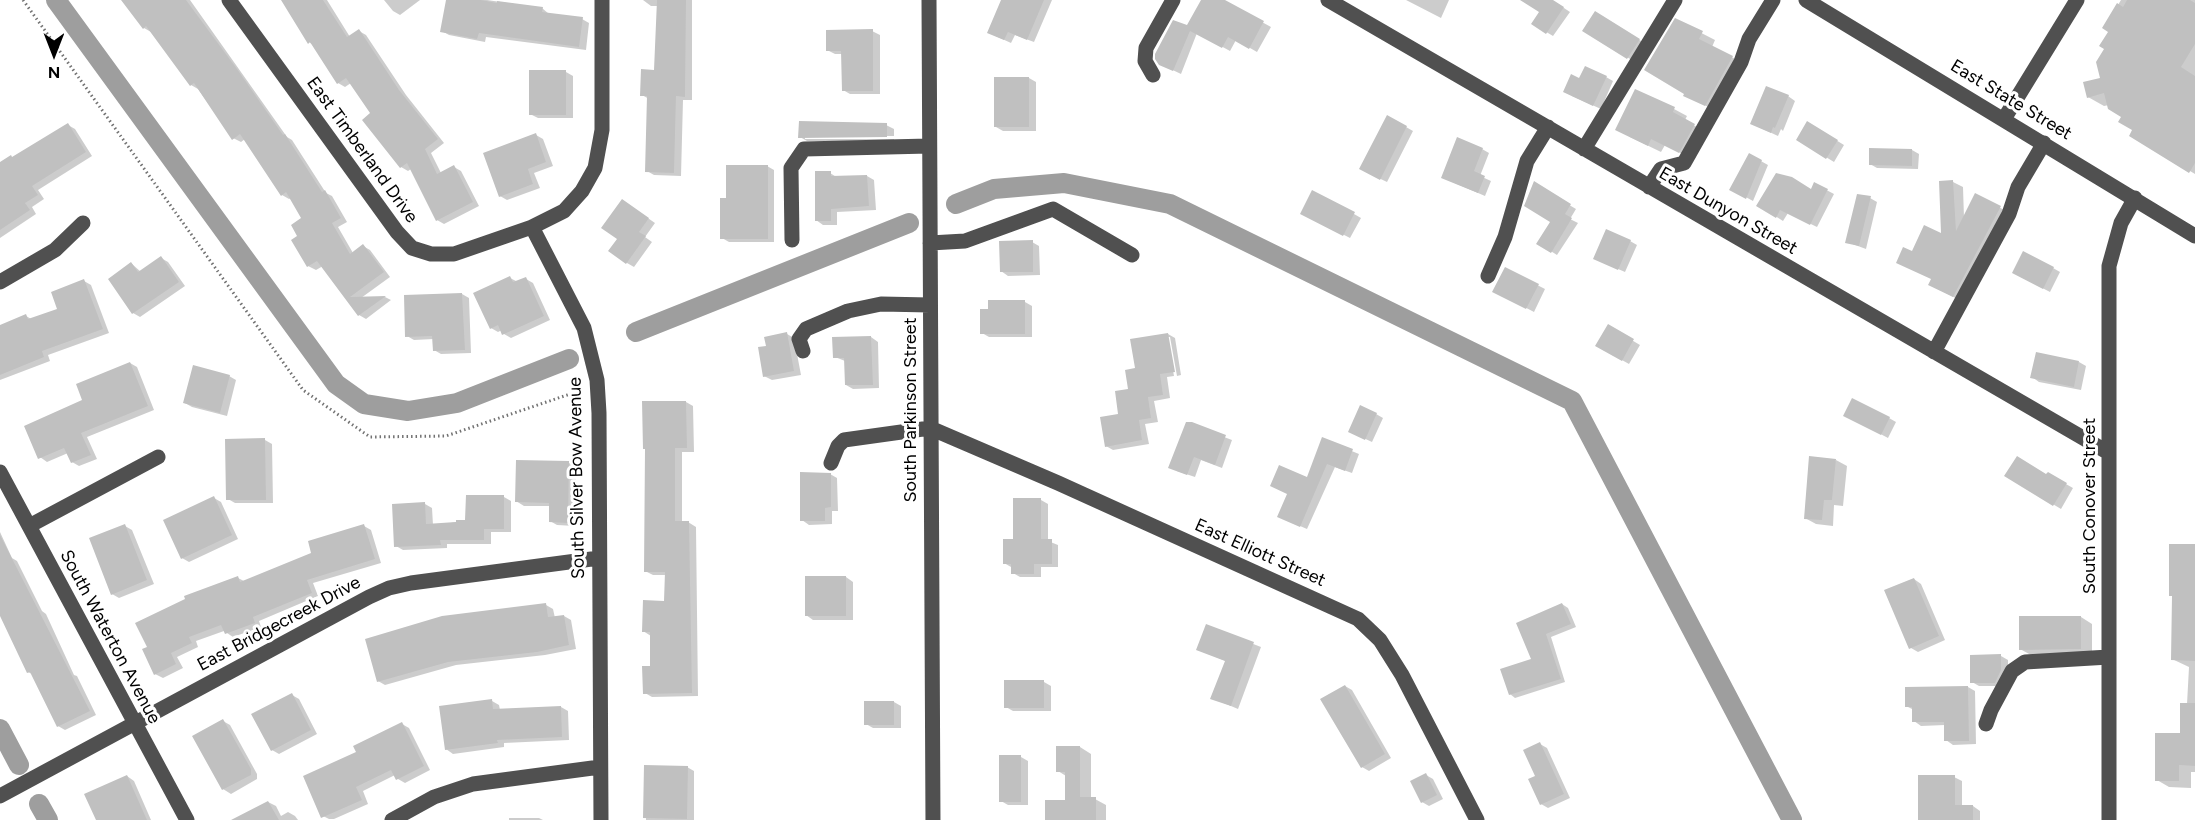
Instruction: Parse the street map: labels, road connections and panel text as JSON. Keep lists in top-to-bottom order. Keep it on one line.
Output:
{"streets":{"street":["East State Street","East Timberland Drive","East Dunyon Street","South Parkinson Street","South Silver Bow Avenue","South Conover Street","East Elliott Street","East Bridgecreek Drive","South Waterton Avenue"]},"crossings":[["East State Street","South Conover Street"],["East Timberland Drive","South Silver Bow Avenue"],["East Dunyon Street","South Conover Street"],["South Parkinson Street","East Elliott Street"],["South Silver Bow Avenue","East Bridgecreek Drive"],["East Bridgecreek Drive","South Waterton Avenue"]],"north":"bottom"}
